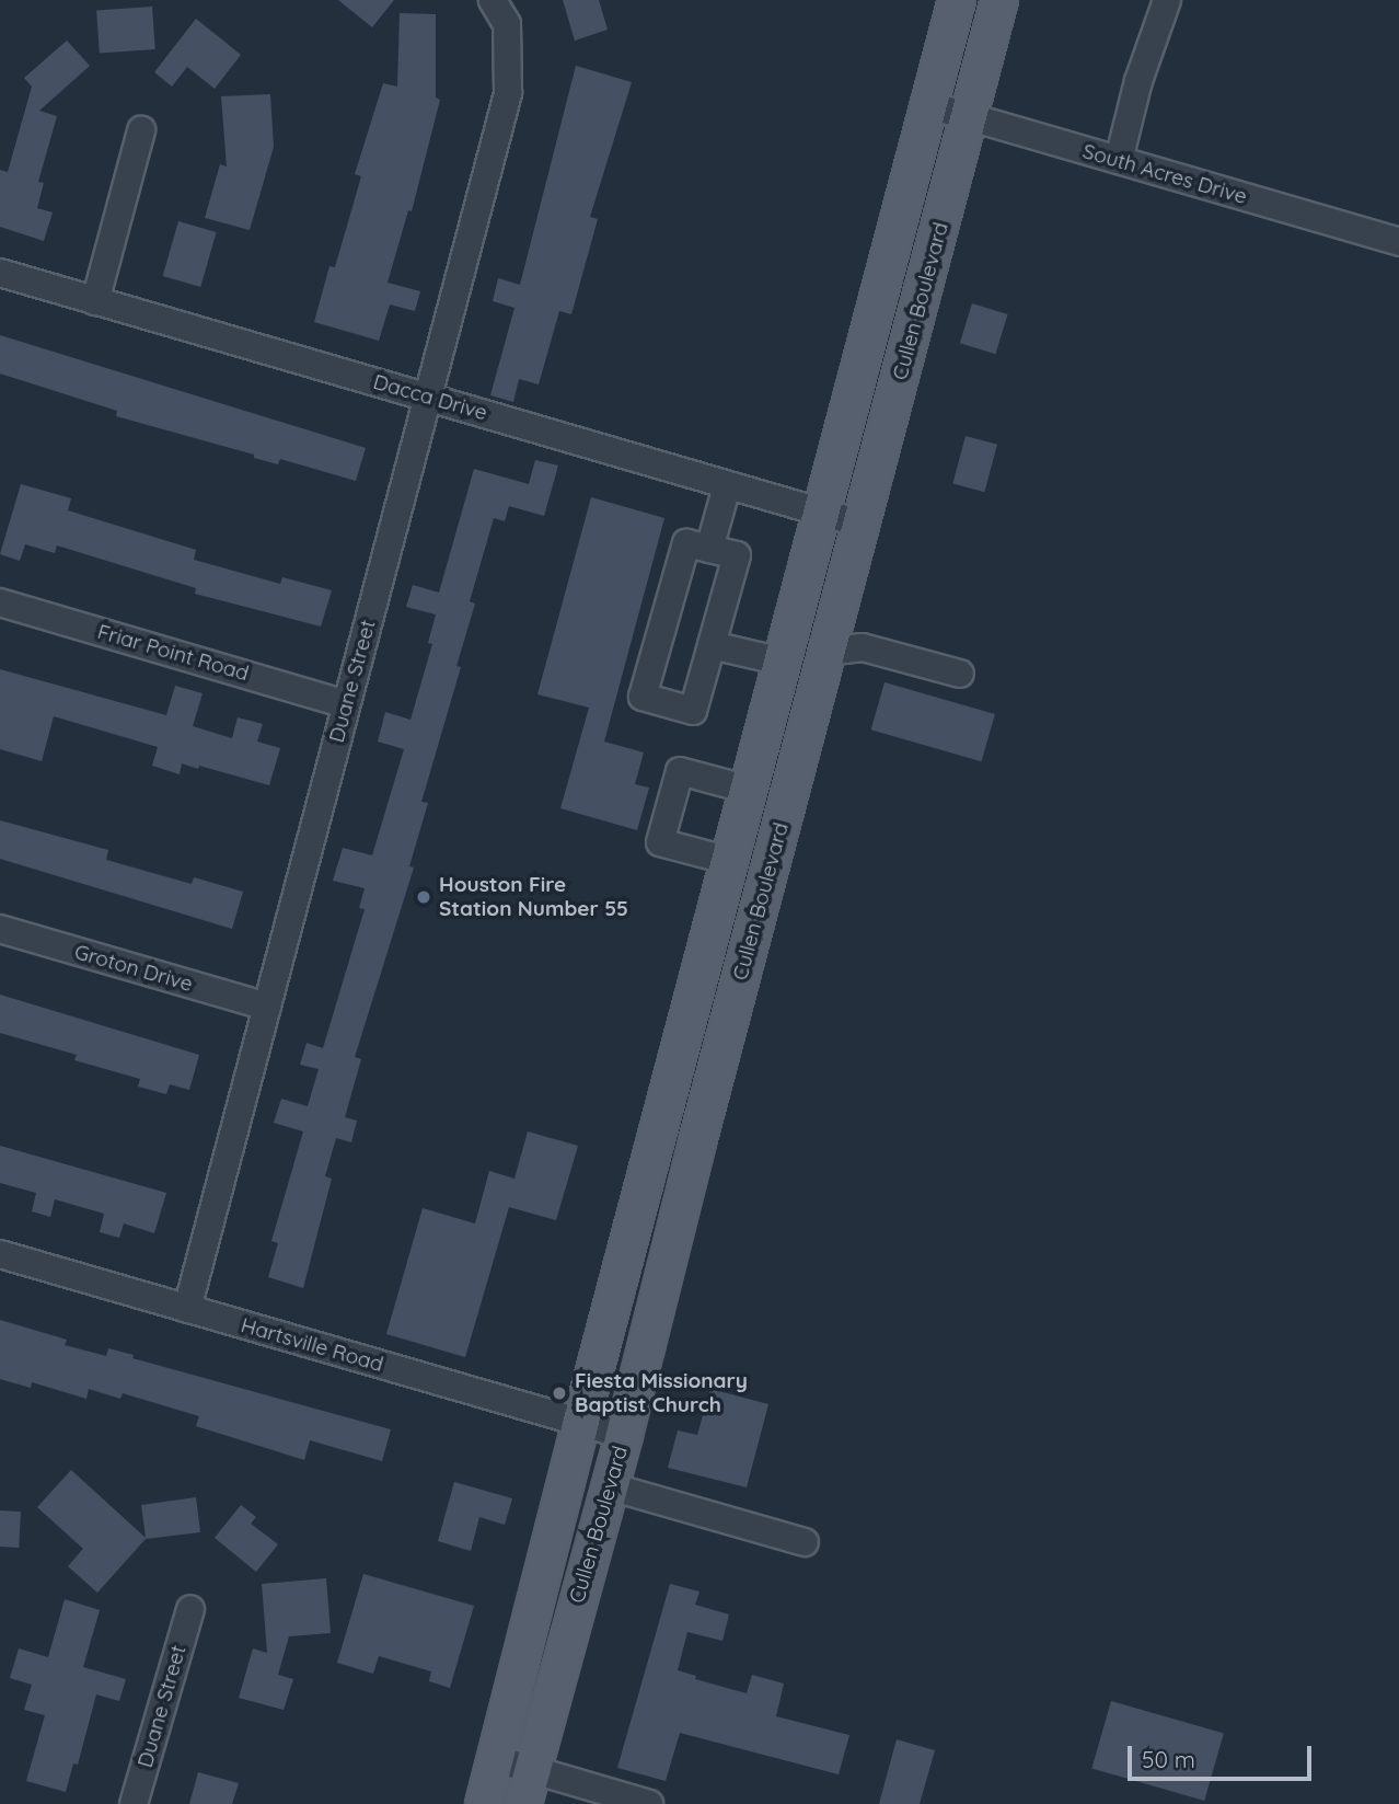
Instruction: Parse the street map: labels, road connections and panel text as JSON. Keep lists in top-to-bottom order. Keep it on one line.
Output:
{"streets":{"main road":["Cullen Boulevard"],"street":["South Acres Drive","Dacca Drive","Friar Point Road","Duane Street","Groton Drive","Hartsville Road"]},"crossings":[["South Acres Drive","Cullen Boulevard"],["Cullen Boulevard","Dacca Drive"],["Cullen Boulevard","Hartsville Road"],["Dacca Drive","Duane Street"],["Friar Point Road","Duane Street"],["Duane Street","Groton Drive"],["Duane Street","Hartsville Road"]],"places":["Houston Fire Station Number 55","Fiesta Missionary Baptist Church"],"scale_bar":"50 m"}
